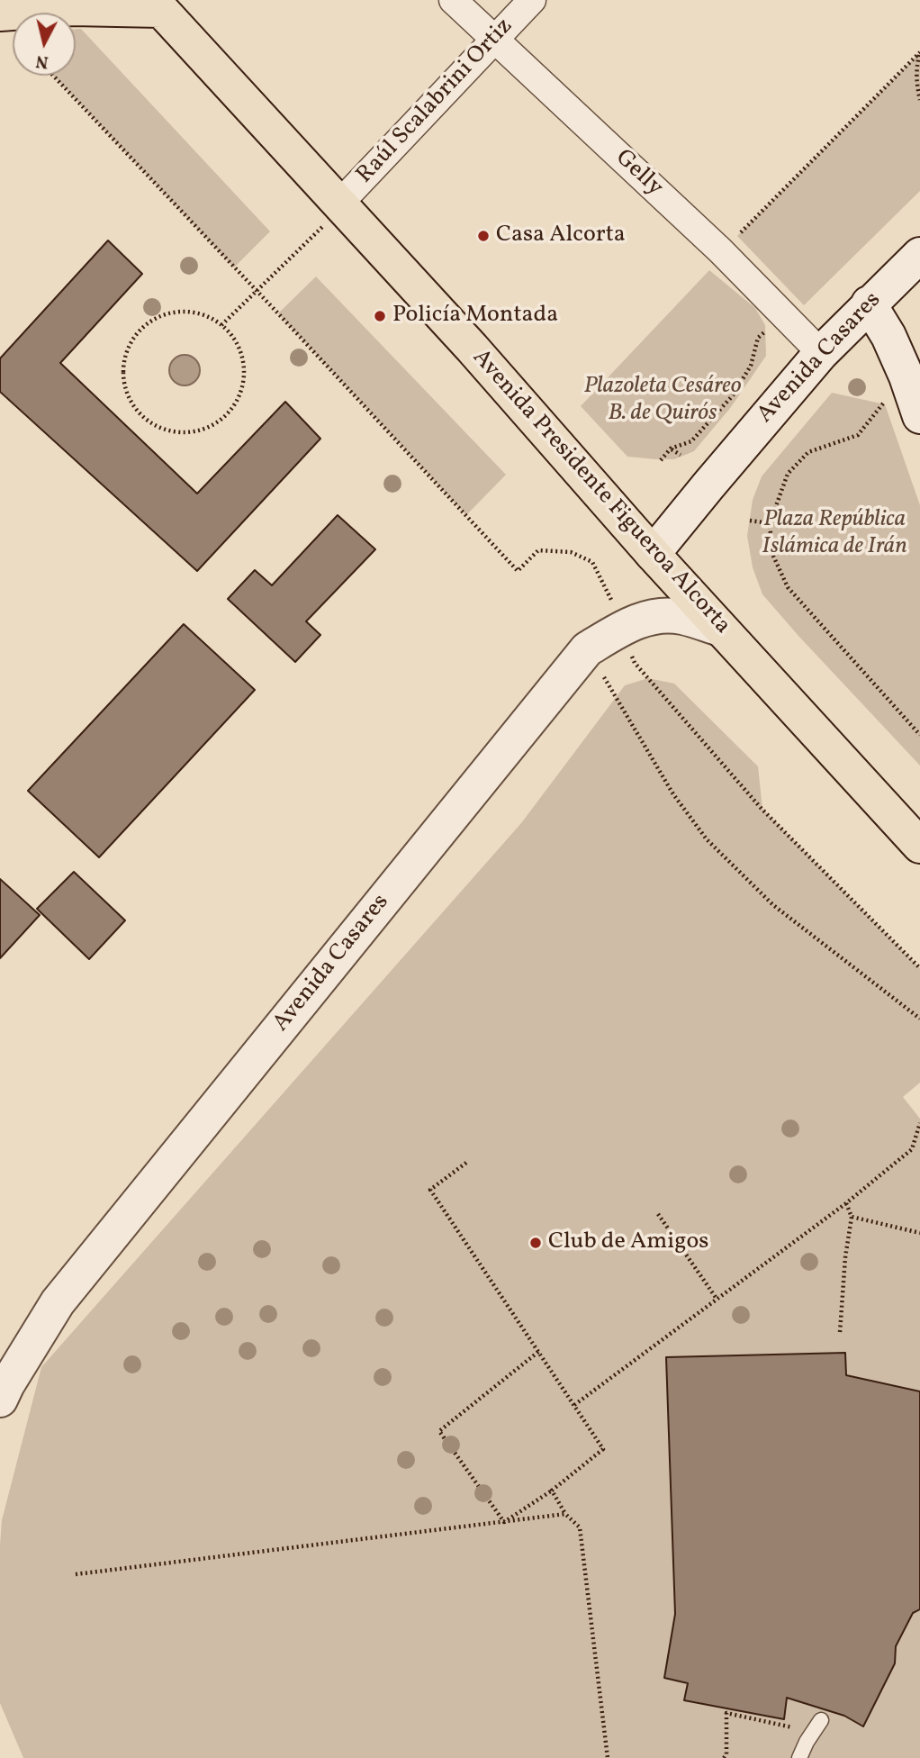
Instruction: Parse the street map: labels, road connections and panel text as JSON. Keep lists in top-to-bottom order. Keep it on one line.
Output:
{"streets":{"main road":["Avenida Presidente Figueroa Alcorta"],"street":["Raúl Scalabrini Ortiz","Gelly","Avenida Casares"]},"crossings":[["Raúl Scalabrini Ortiz","Gelly"],["Raúl Scalabrini Ortiz","Avenida Presidente Figueroa Alcorta"],["Gelly","Avenida Casares"],["Avenida Casares","Avenida Presidente Figueroa Alcorta"]],"parks":["Plazoleta Cesáreo B. de Quirós","Plaza República Islámica de Irán"],"places":["Casa Alcorta","Policía Montada","Club de Amigos"],"north":"bottom"}
